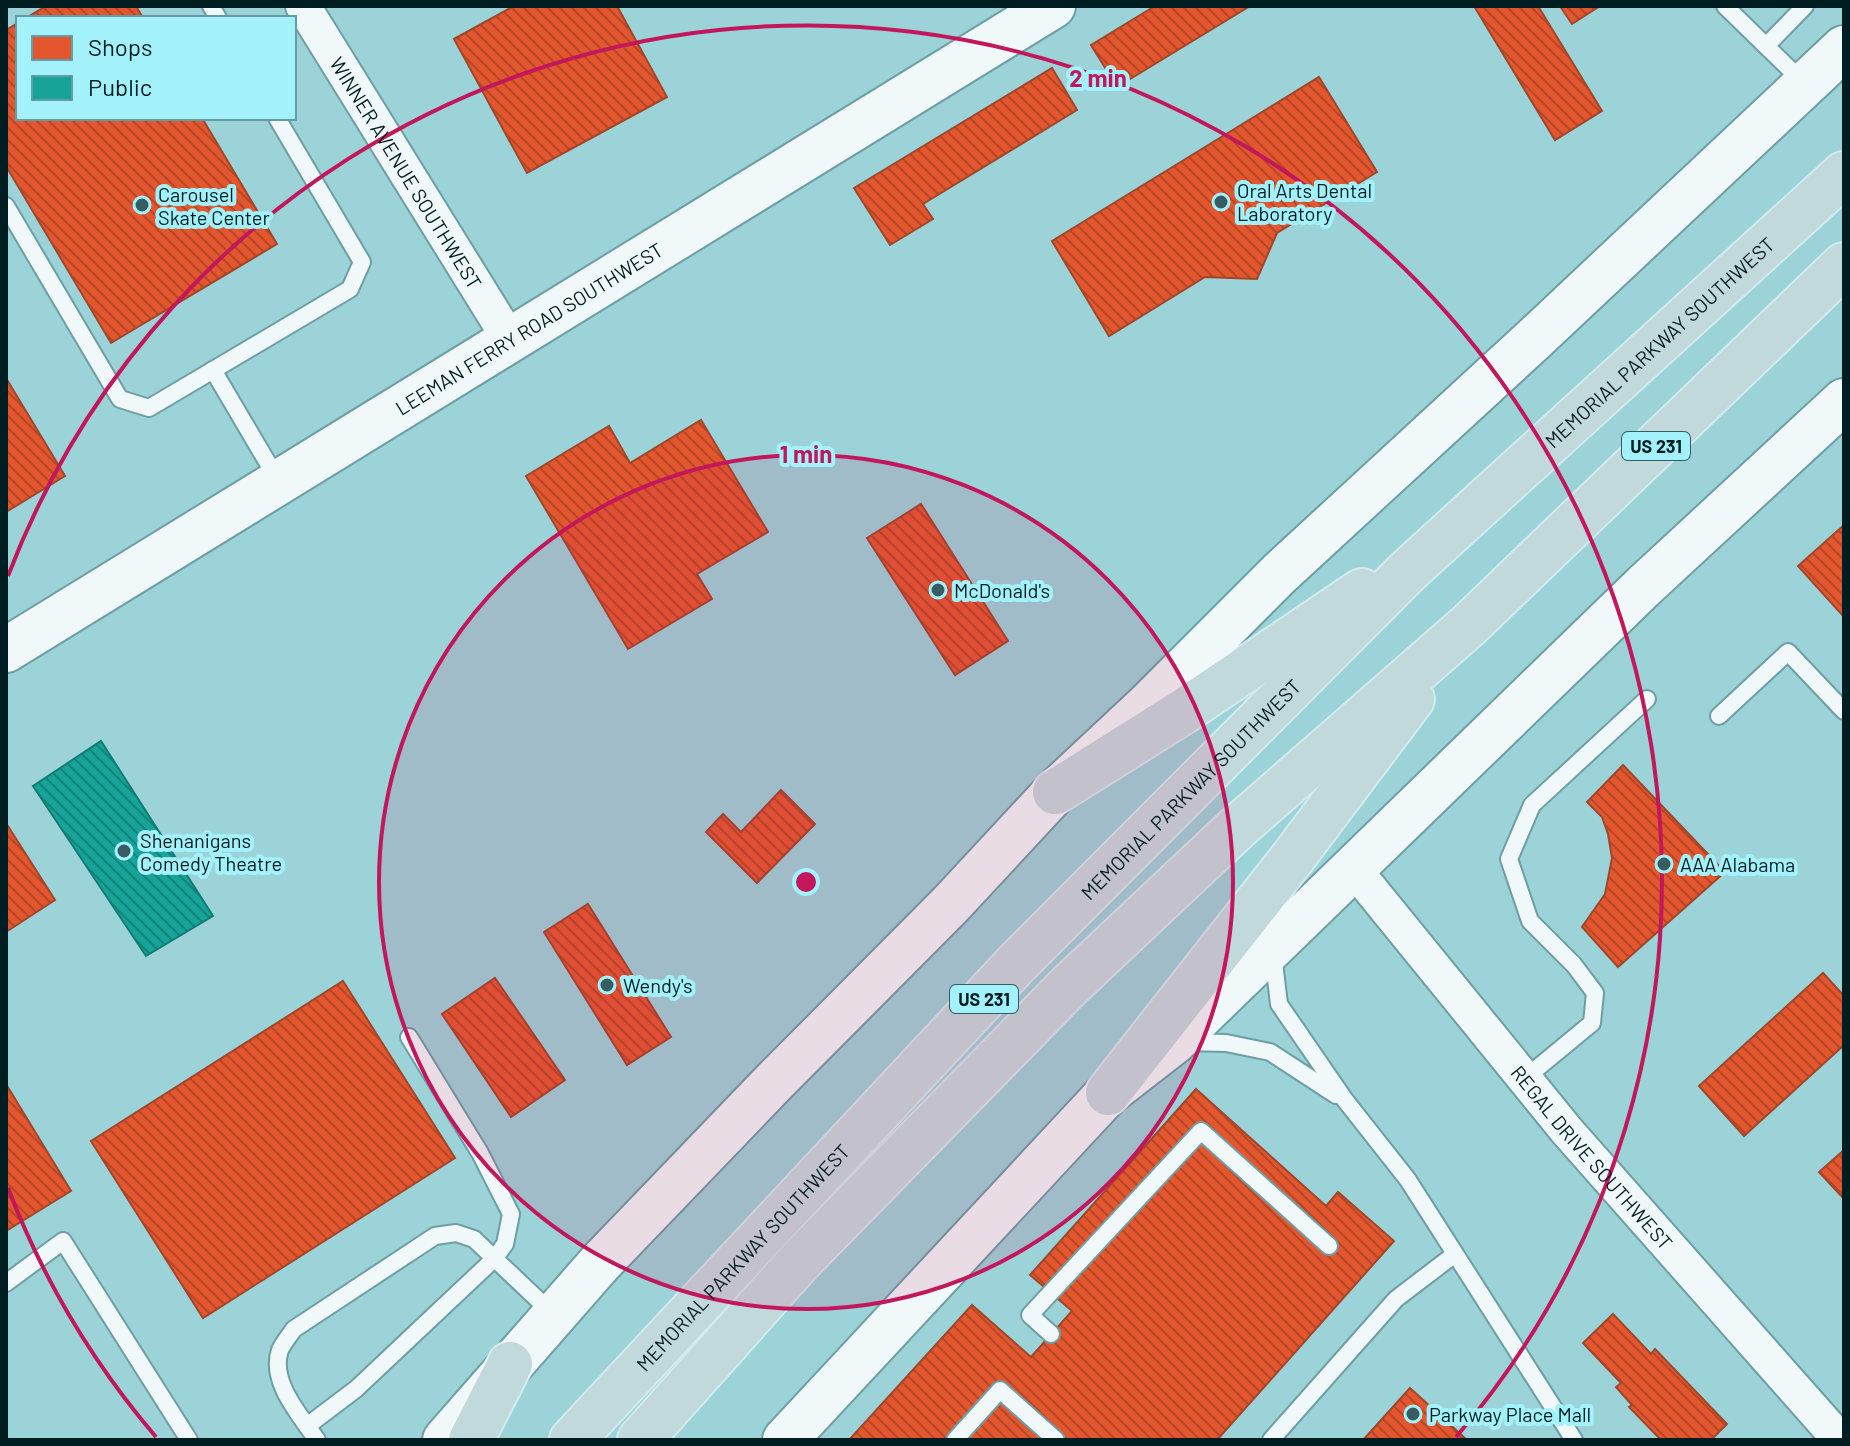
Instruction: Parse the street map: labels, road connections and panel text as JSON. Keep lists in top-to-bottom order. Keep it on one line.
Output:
{"streets":{"highway":["MEMORIAL PARKWAY SOUTHWEST","US 231"],"main road":["LEEMAN FERRY ROAD SOUTHWEST"],"street":["WINNER AVENUE SOUTHWEST","REGAL DRIVE SOUTHWEST"]},"crossings":[["WINNER AVENUE SOUTHWEST","LEEMAN FERRY ROAD SOUTHWEST"]],"places":["Oral Arts Dental Laboratory","Carousel Skate Center","McDonald's","Shenanigans Comedy Theatre","AAA Alabama","Wendy's","Parkway Place Mall"],"legend":["Shops","Public"],"rings":["2 min","1 min"]}
